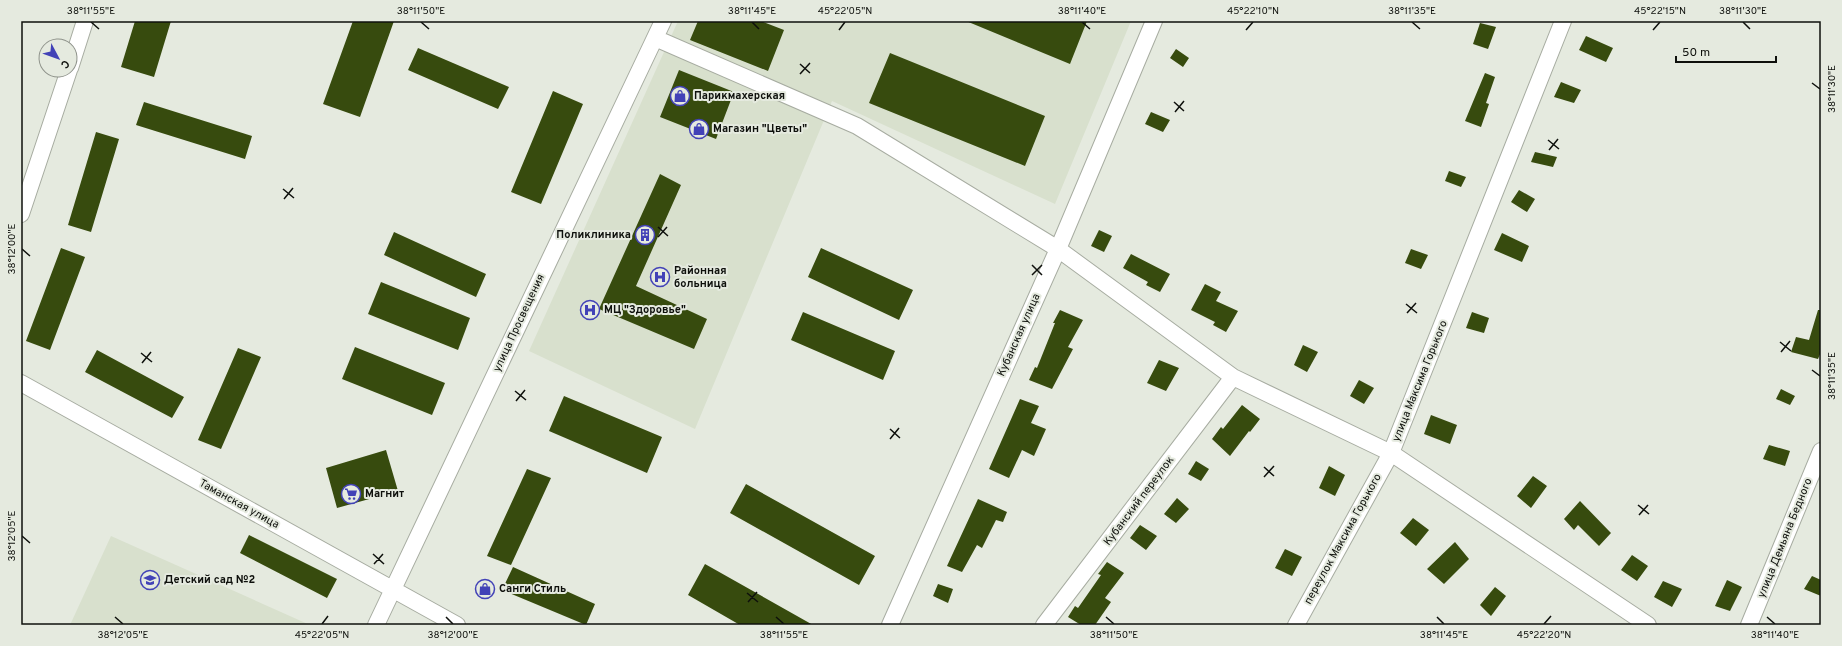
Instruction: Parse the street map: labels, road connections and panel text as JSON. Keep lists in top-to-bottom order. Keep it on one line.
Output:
{"streets":{"street":["улица Просвещения","Кубанская улица","улица Максима Горького","Кубанский переулок","Таманская улица","улица Демьяна Бедного","переулок Максима Горького"]},"crossings":[["улица Просвещения","Таманская улица"],["улица Максима Горького","переулок Максима Горького"]],"places":{"shop":["Парикмахерская","Магазин \"Цветы\"","Санги Стиль"],"building":["Поликлиника"],"hospital":["Районная больница","МЦ \"Здоровье\""],"supermarket":["Магнит"],"school or university":["Детский сад №2"]},"scale_bar":"50 m","north":"bottom right","coordinates":["38°11'55\"E","38°11'50\"E","38°11'45\"E","45°22'05\"N","38°11'40\"E","45°22'10\"N","38°11'35\"E","45°22'15\"N","38°11'30\"E","38°12'00\"E","38°12'05\"E","45°22'20\"N"]}
